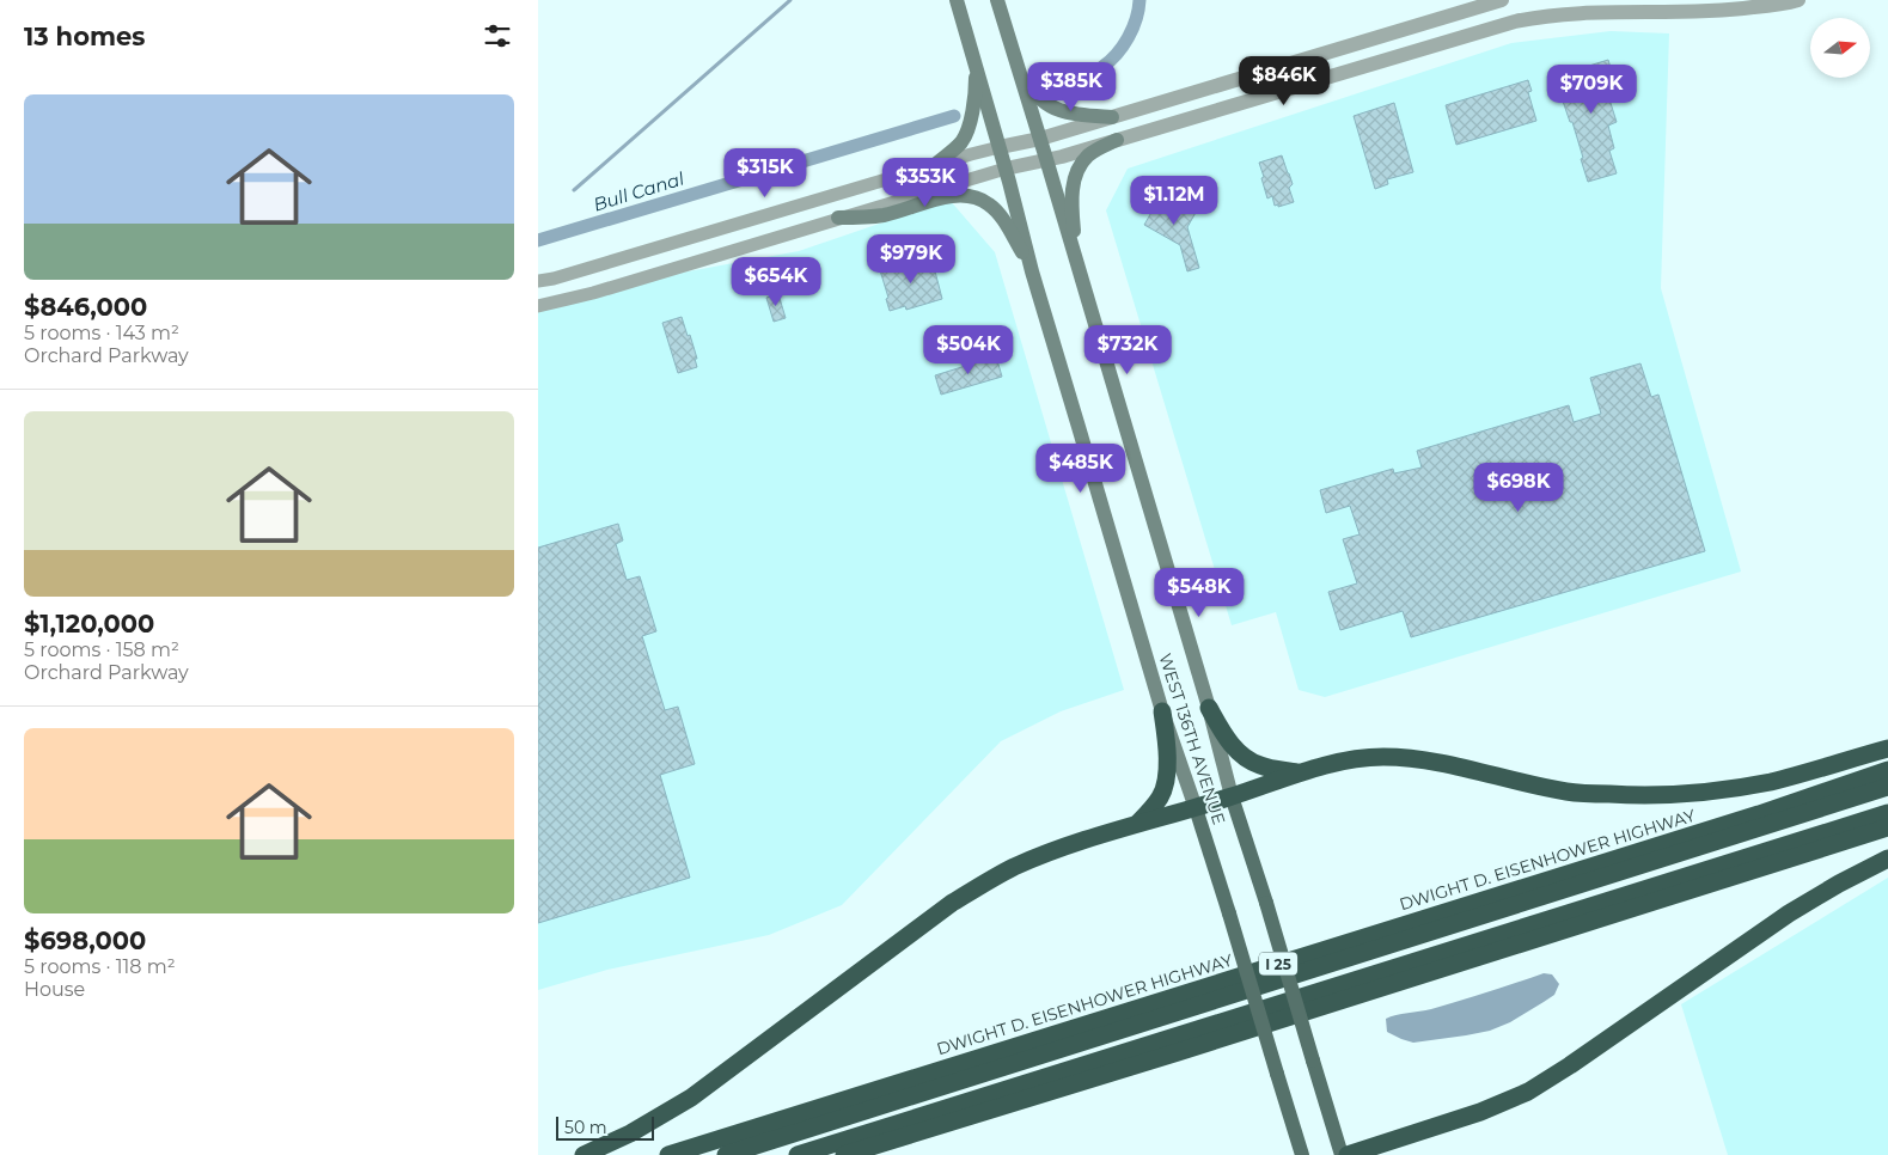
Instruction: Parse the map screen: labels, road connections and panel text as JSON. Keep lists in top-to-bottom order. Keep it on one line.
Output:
{"streets":{"highway":["DWIGHT D. EISENHOWER HIGHWAY","I 25"],"main road":["WEST 136TH AVENUE"]},"water":["Bull Canal"],"scale_bar":"50 m","north":"right","page":{"heading":"13 homes","price":["$846K","$385K","$709K","$315K","$353K","$1.12M","$979K","$654K","$504K","$732K","$485K","$698K","$548K"],"list":[{"name":"$846,000","note":"5 rooms · 143 m² · Orchard Parkway"},{"name":"$1,120,000","note":"5 rooms · 158 m² · Orchard Parkway"},{"name":"$698,000","note":"5 rooms · 118 m² · House"}],"scale":"50 m"}}
